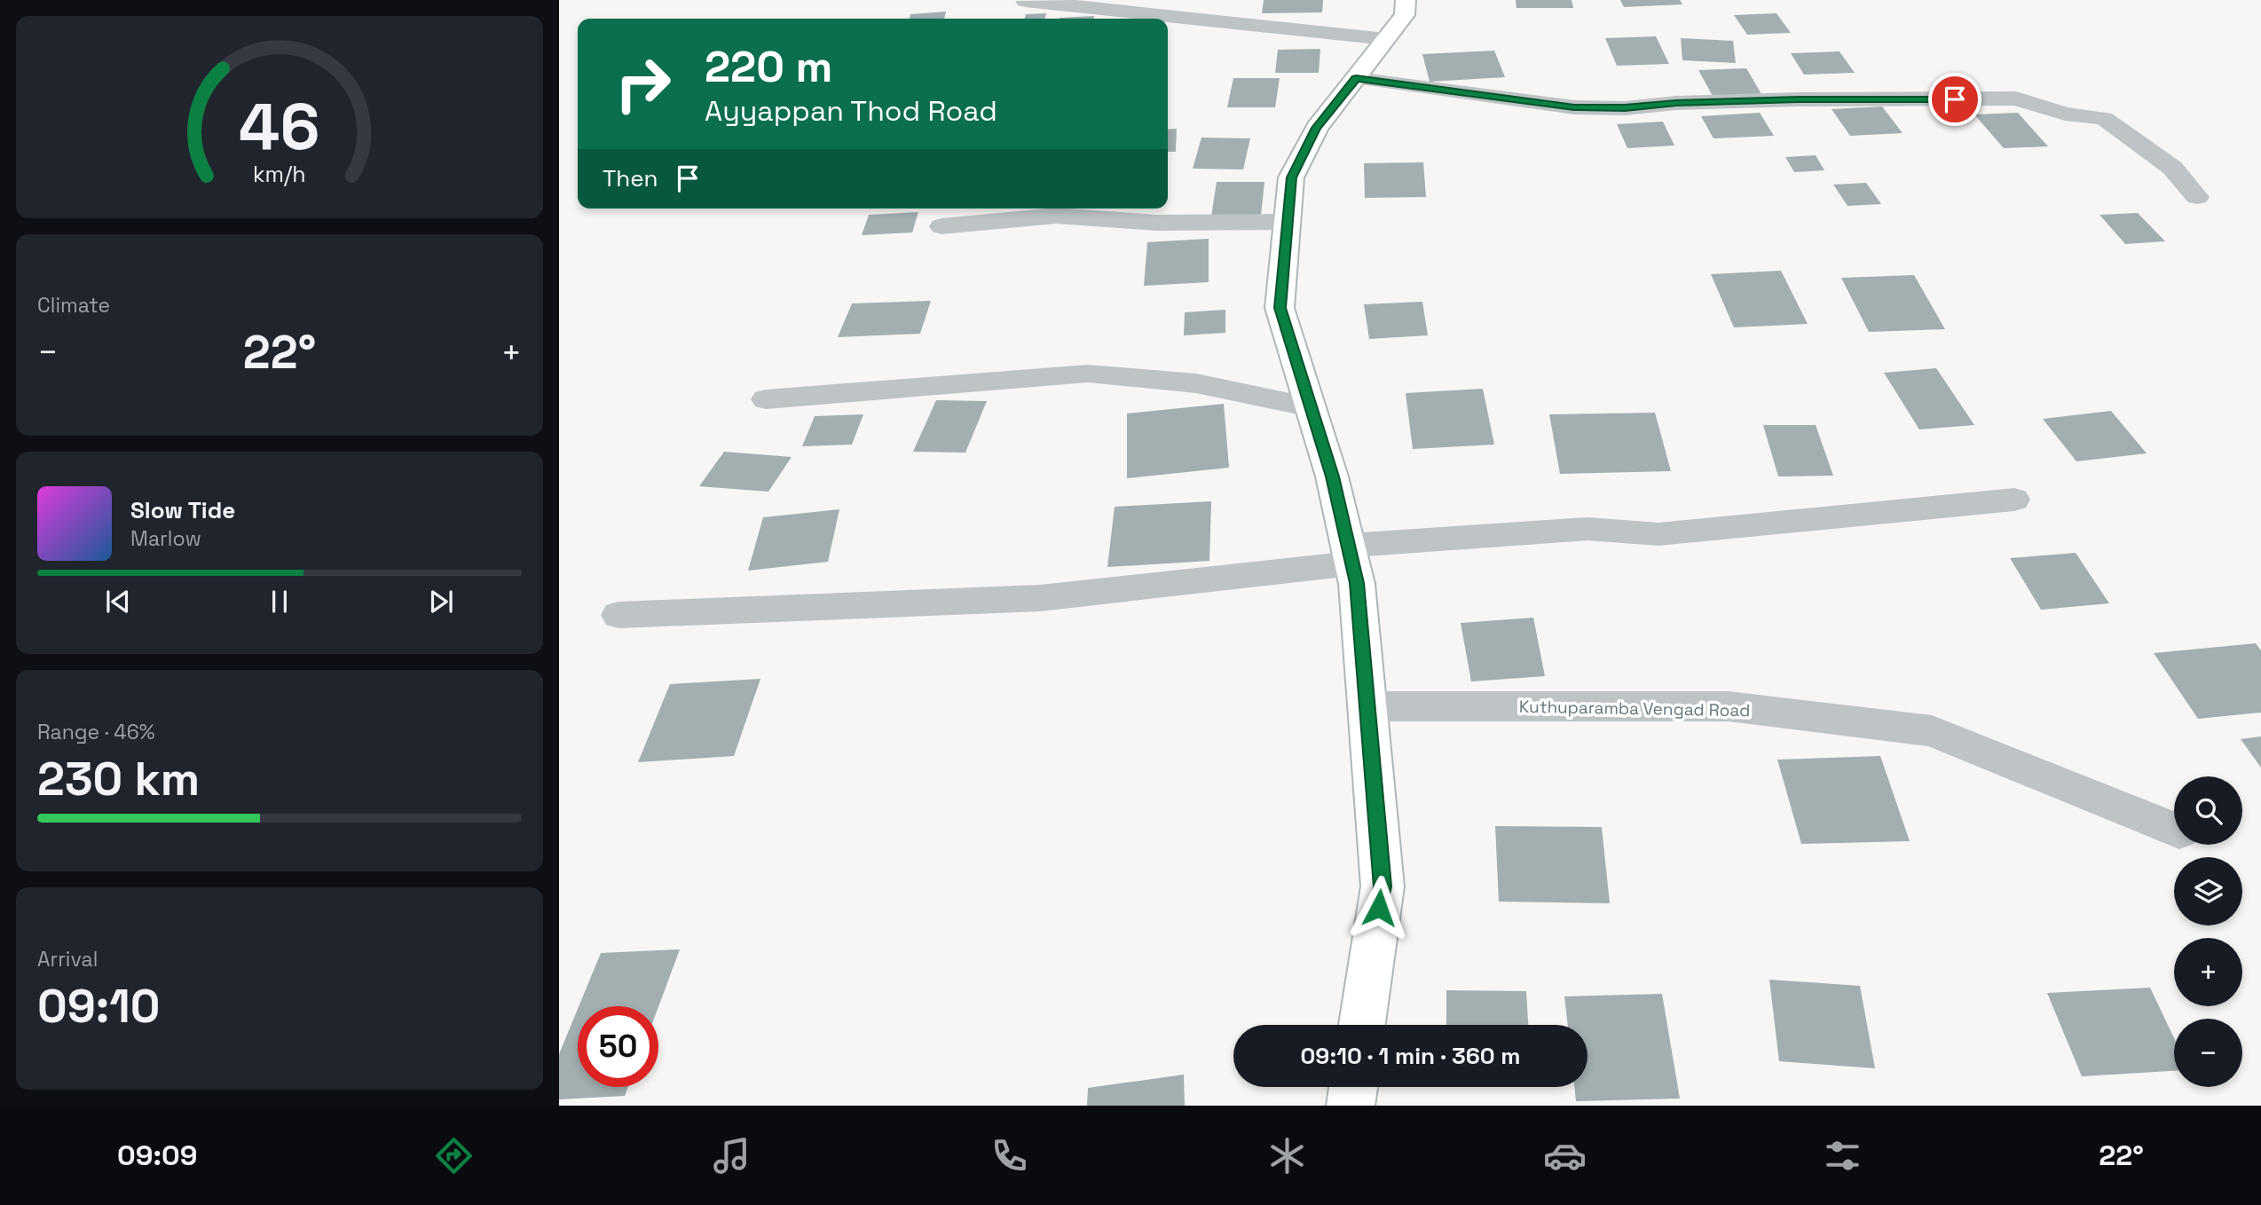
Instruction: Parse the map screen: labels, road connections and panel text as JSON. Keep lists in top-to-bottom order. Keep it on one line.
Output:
{"streets":{"street":["Kuthuparamba Vengad Road"]},"page":{"turn":["220 m","Ayyappan Thod Road"],"then":"Then","tile":["Climate",["Range · 46%","230 km"],["Arrival","09:10"]],"heat":["−","22°","+"],"song":["Slow Tide","Marlow"],"map_buttons":["+","−"],"limit":"50","trip":"09:10 · 1 min · 360 m","tabs":["09:09","22°"],"gauge":["46","km/h"]}}
